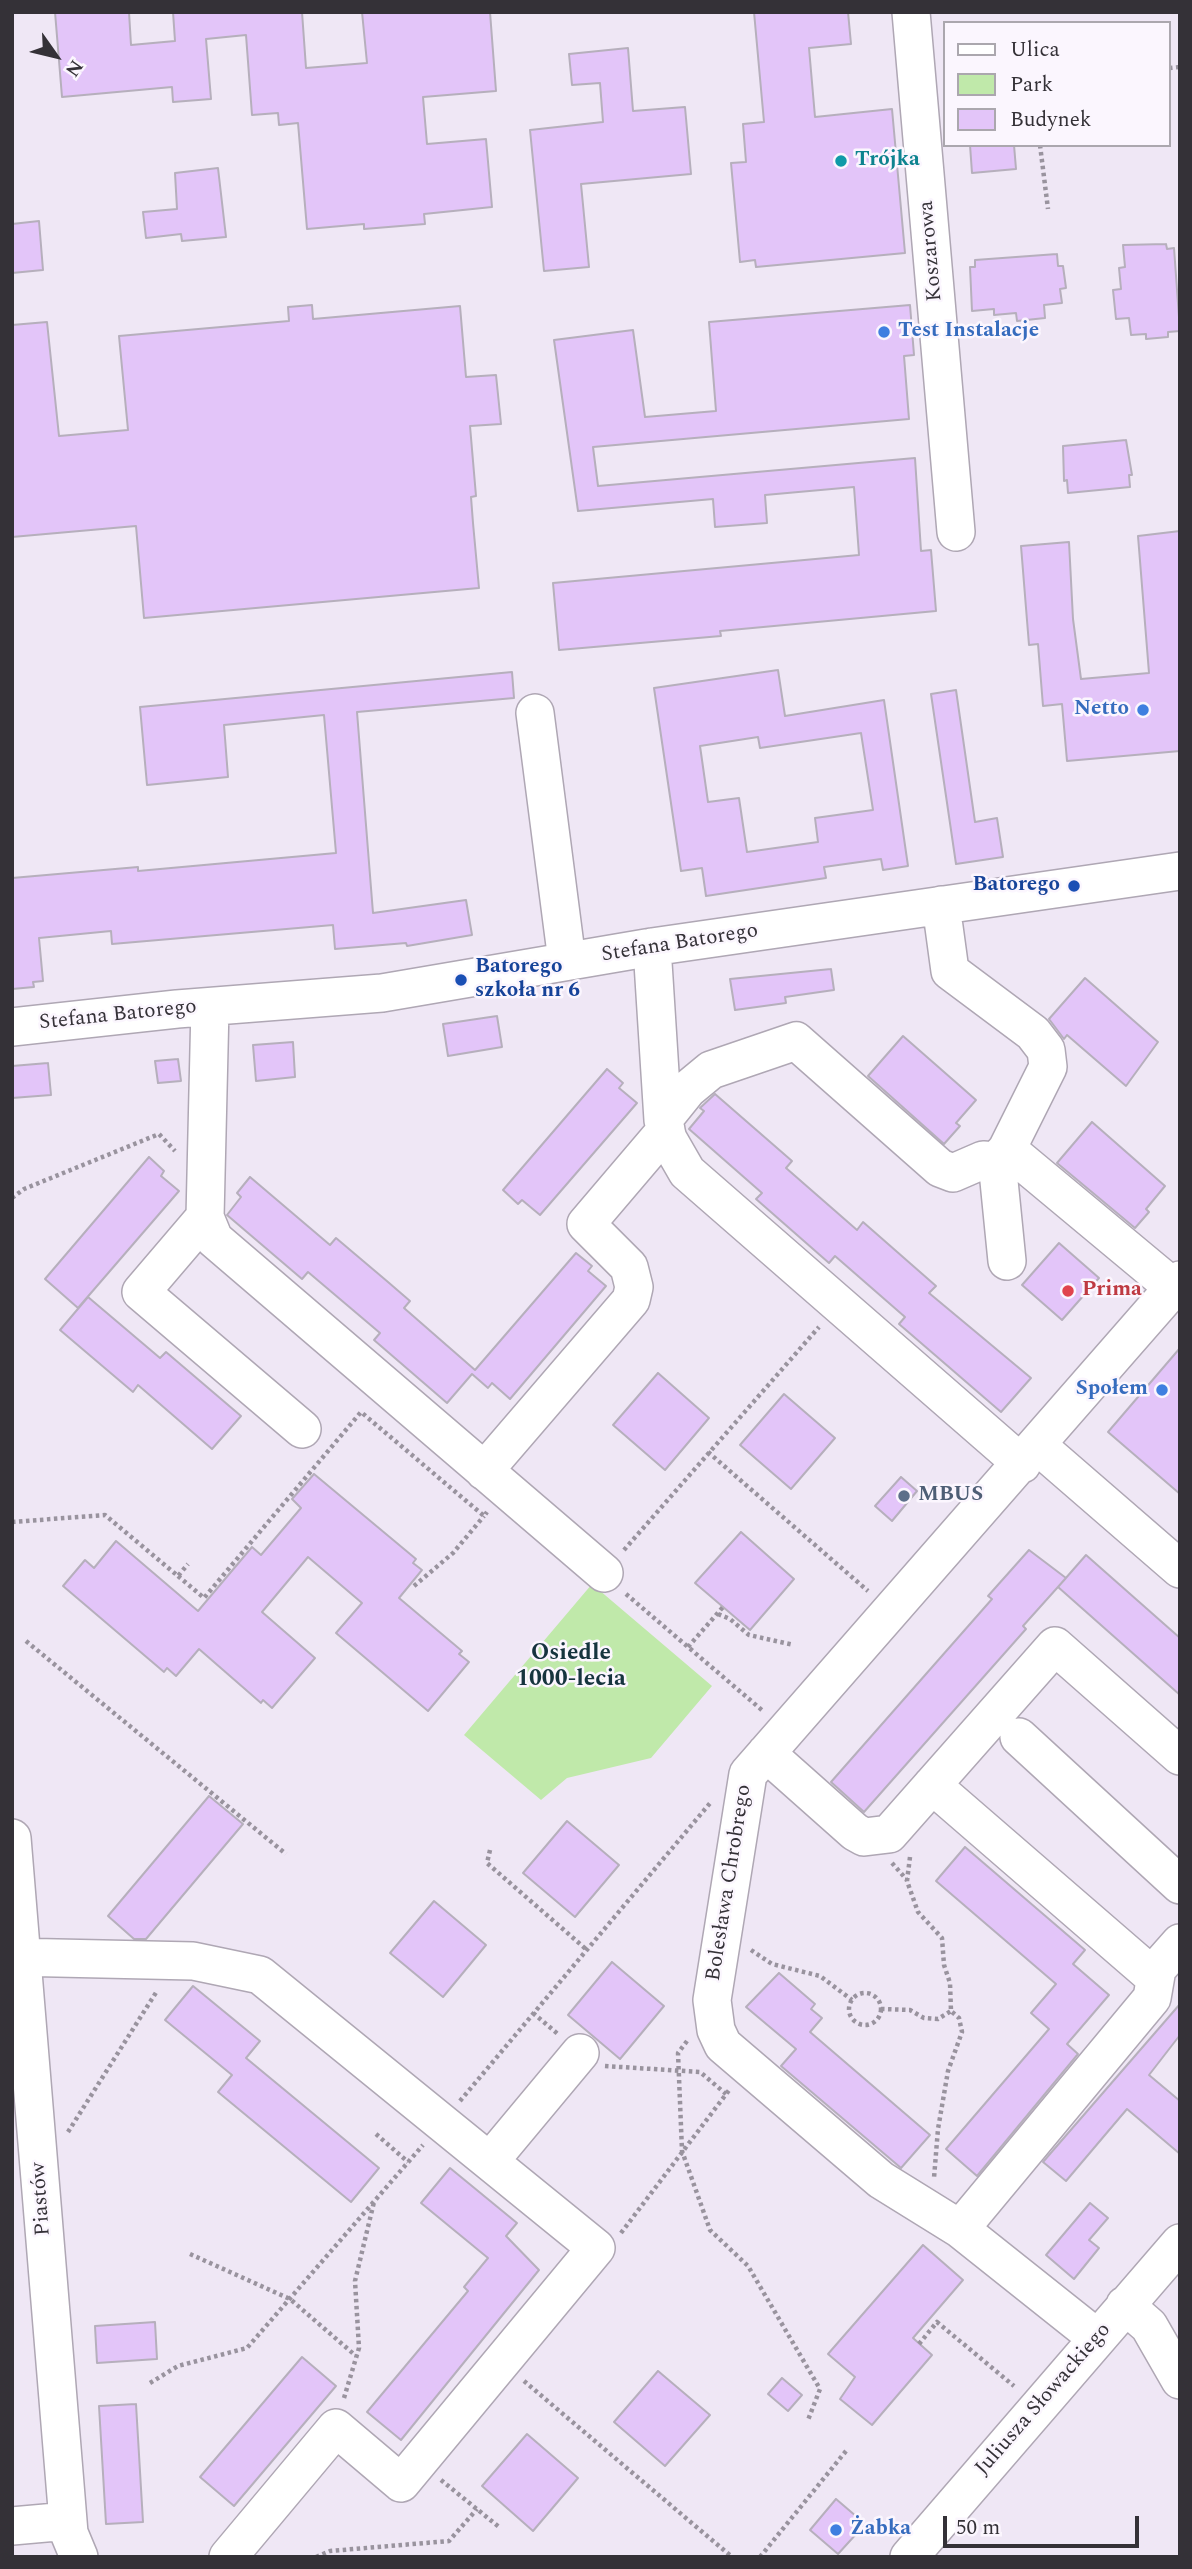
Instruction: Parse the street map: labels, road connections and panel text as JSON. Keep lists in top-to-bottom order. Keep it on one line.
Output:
{"streets":{"street":["Koszarowa","Stefana Batorego","Bolesława Chrobrego","Piastów","Juliusza Słowackiego"]},"crossings":[["Bolesława Chrobrego","Juliusza Słowackiego"]],"districts":["Osiedle 1000-lecia"],"places":["Trójka","Test Instalacje","Netto","Batorego","Batorego szkoła nr 6","Prima","Społem","MBUS","Żabka"],"legend":["Ulica","Park","Budynek"],"scale_bar":"50 m","north":"bottom right"}
